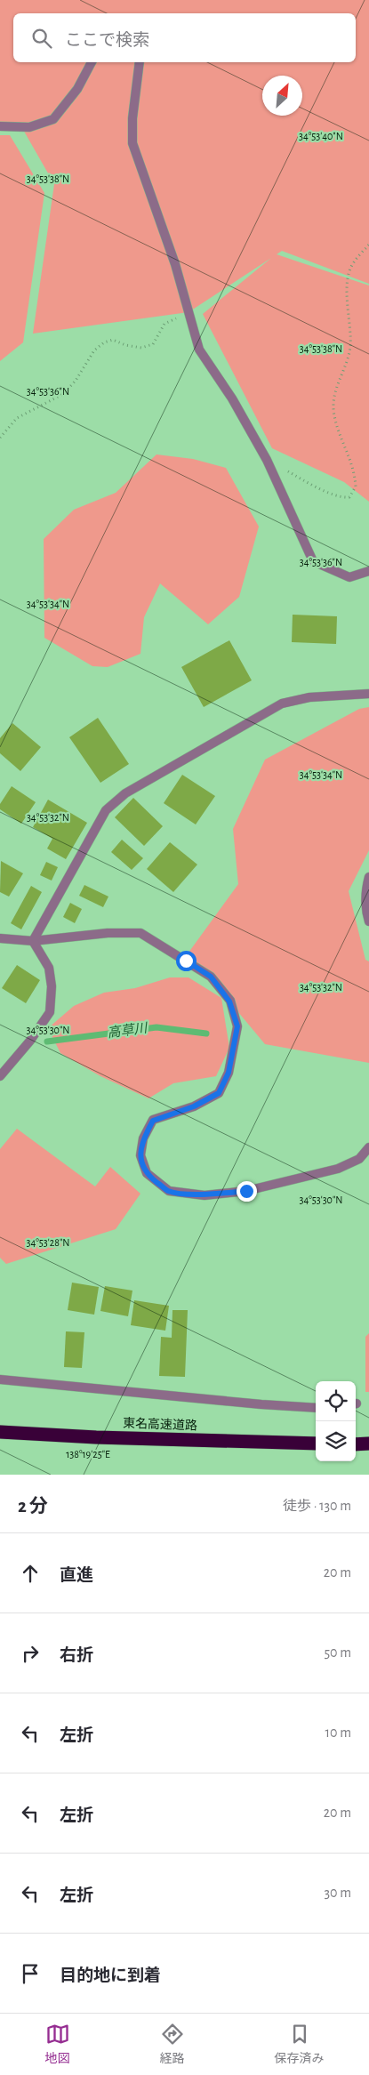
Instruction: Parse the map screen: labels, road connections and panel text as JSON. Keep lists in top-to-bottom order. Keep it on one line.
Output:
{"streets":{"highway":["東名高速道路"]},"water":["高草川"],"north":"top right","page":{"search":"ここで検索","heading":["2 分","徒歩 · 130 m"],"list":[["直進","20 m"],["右折","50 m"],["左折","10 m"],["左折","20 m"],["左折","30 m"],"目的地に到着"],"nav":["地図","経路","保存済み"]},"coordinates":["34°53'40\"N","34°53'38\"N","34°53'36\"N","34°53'34\"N","34°53'32\"N","34°53'30\"N","34°53'28\"N","138°19'25\"E"]}
